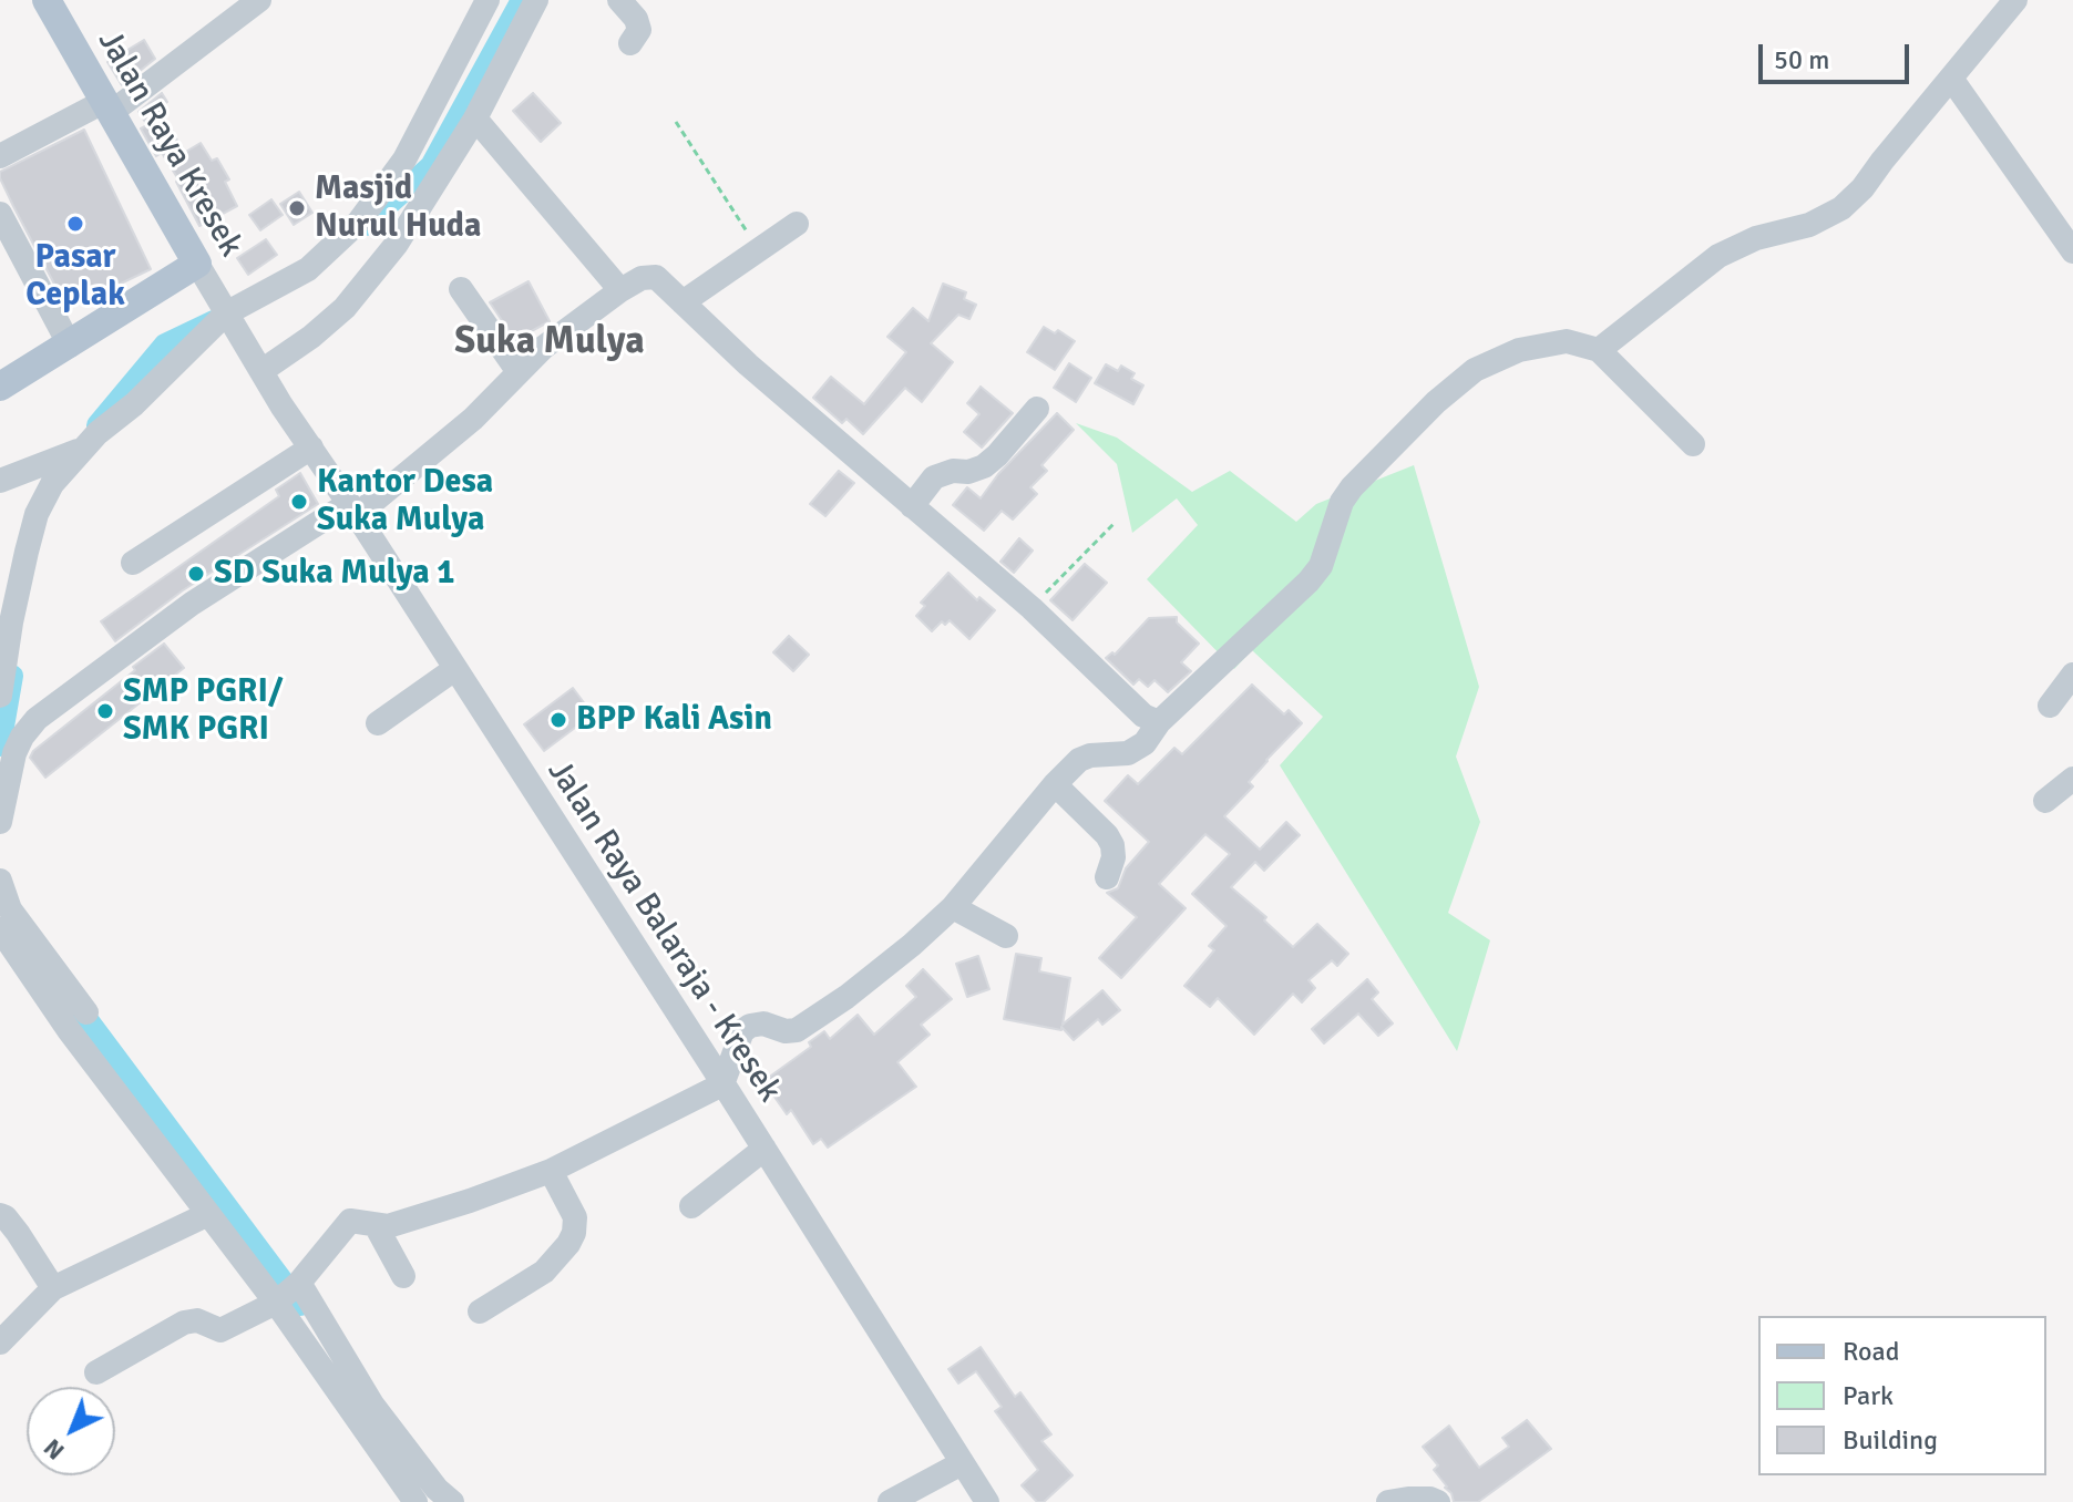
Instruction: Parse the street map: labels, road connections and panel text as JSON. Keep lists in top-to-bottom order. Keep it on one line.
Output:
{"streets":{"main road":["Jalan Raya Kresek"],"street":["Jalan Raya Balaraja - Kresek"]},"crossings":[["Jalan Raya Kresek","Jalan Raya Balaraja - Kresek"]],"districts":["Suka Mulya"],"places":["Masjid Nurul Huda","Pasar Ceplak","Kantor Desa Suka Mulya","SD Suka Mulya 1","SMP PGRI/ SMK PGRI","BPP Kali Asin"],"legend":["Road","Park","Building"],"scale_bar":"50 m","north":"bottom left"}
